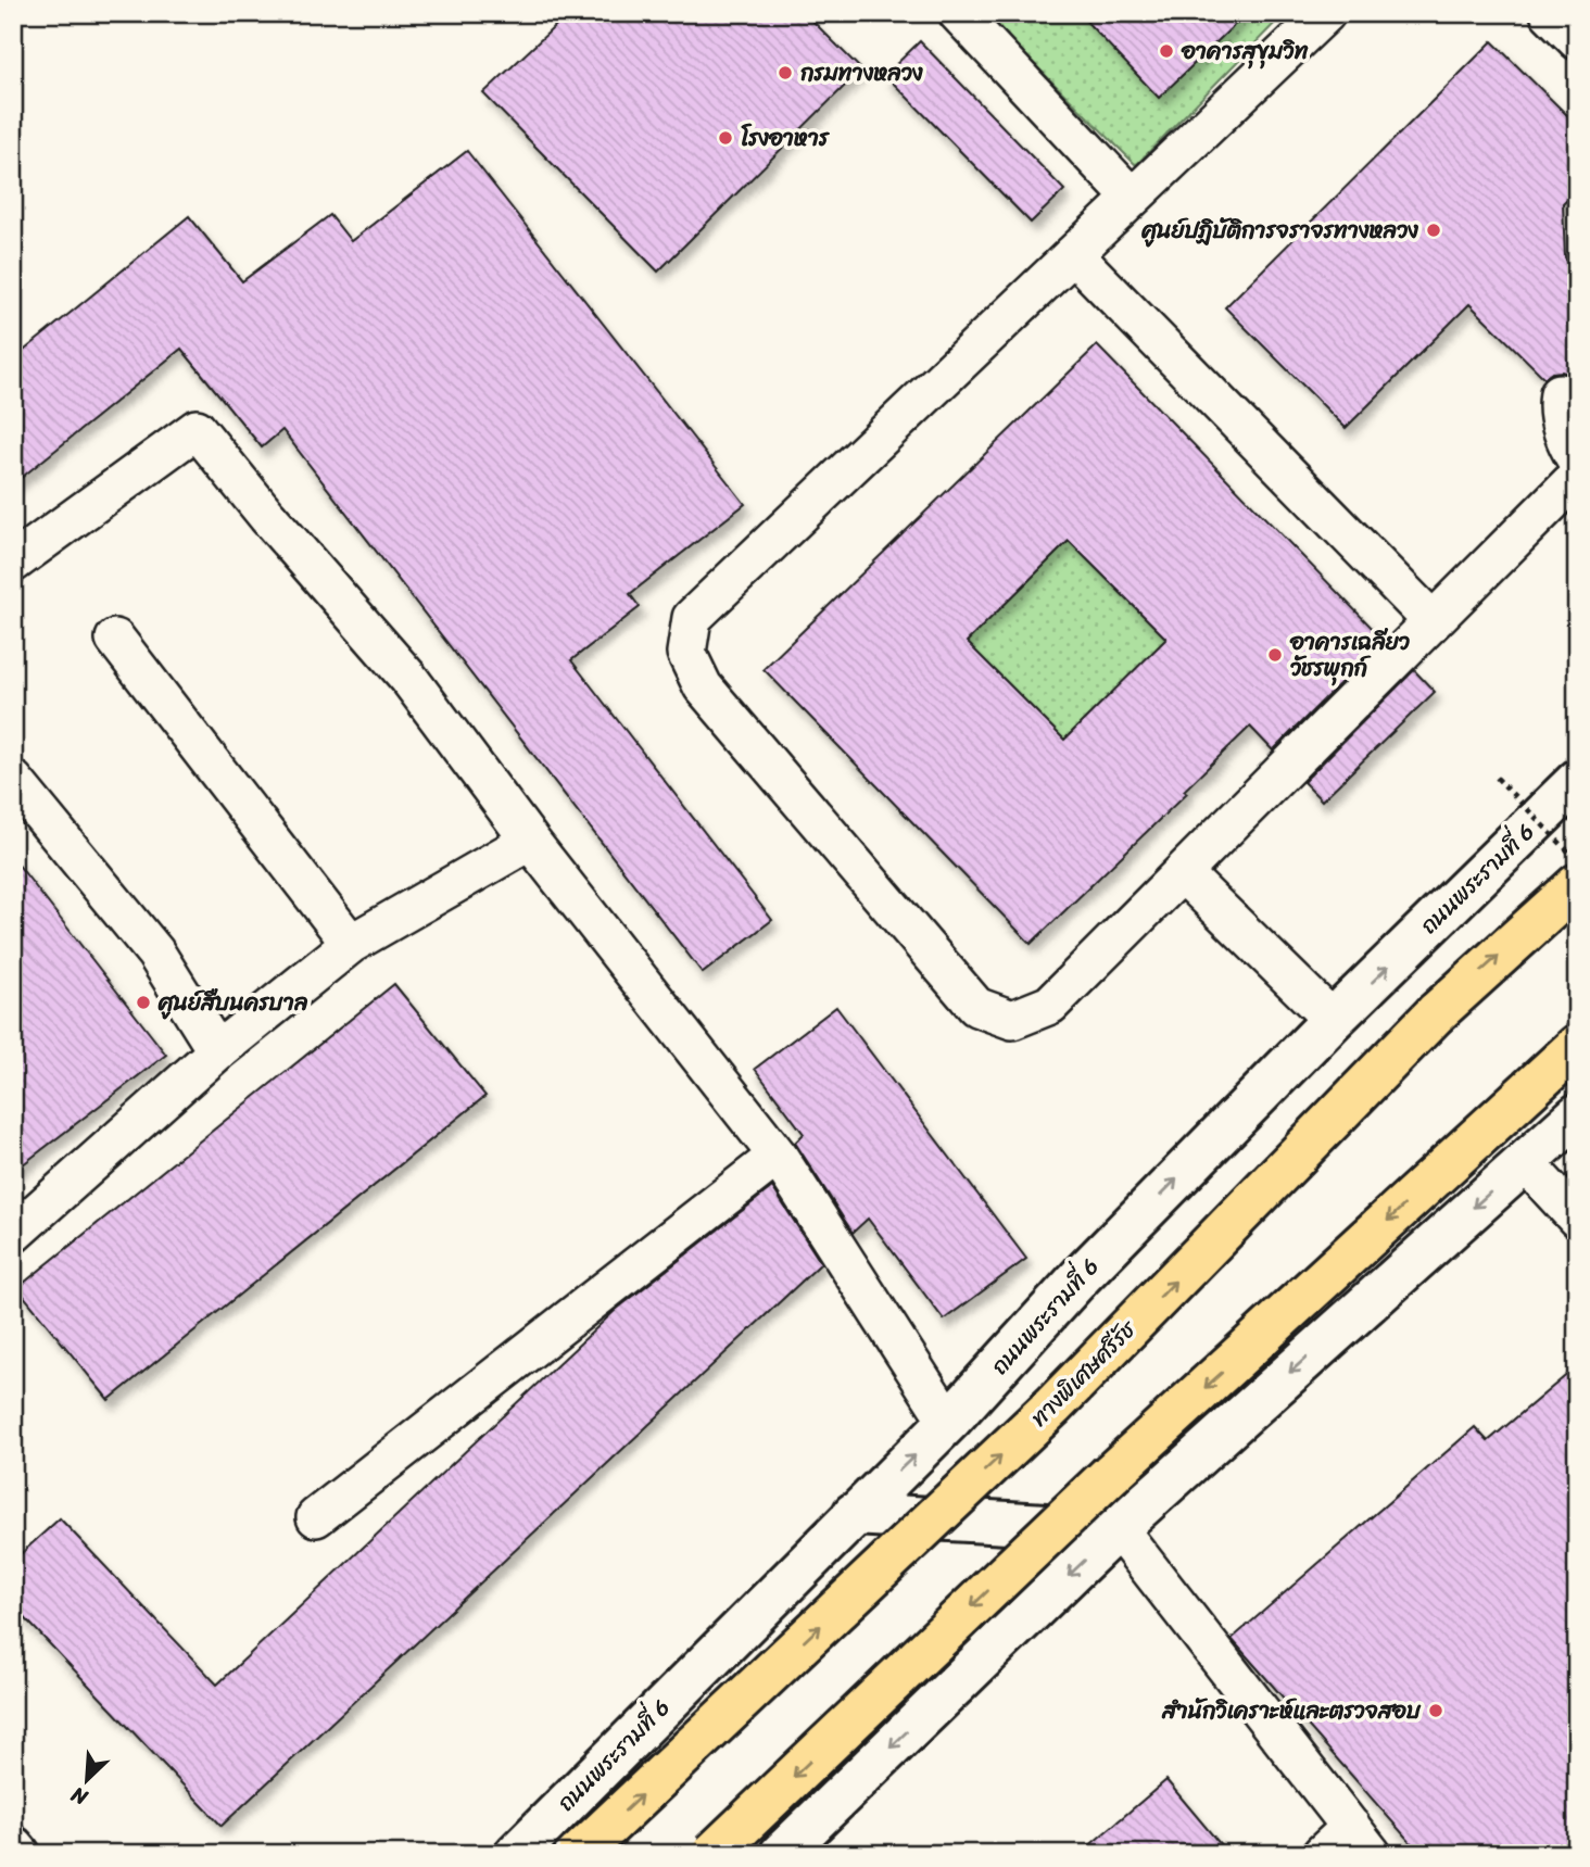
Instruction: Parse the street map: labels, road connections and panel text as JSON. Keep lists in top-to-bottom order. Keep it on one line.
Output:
{"streets":{"highway":["ทางพิเศษศรีรัช"],"main road":["ถนนพระรามที่ 6"]},"places":["อาคารสุขุมวิท","กรมทางหลวง","โรงอาหาร","ศูนย์ปฏิบัติการจราจรทางหลวง","อาคารเฉลียว วัชรพุกก์","ศูนย์สืบนครบาล","สำนักวิเคราะห์และตรวจสอบ"],"north":"bottom left"}
